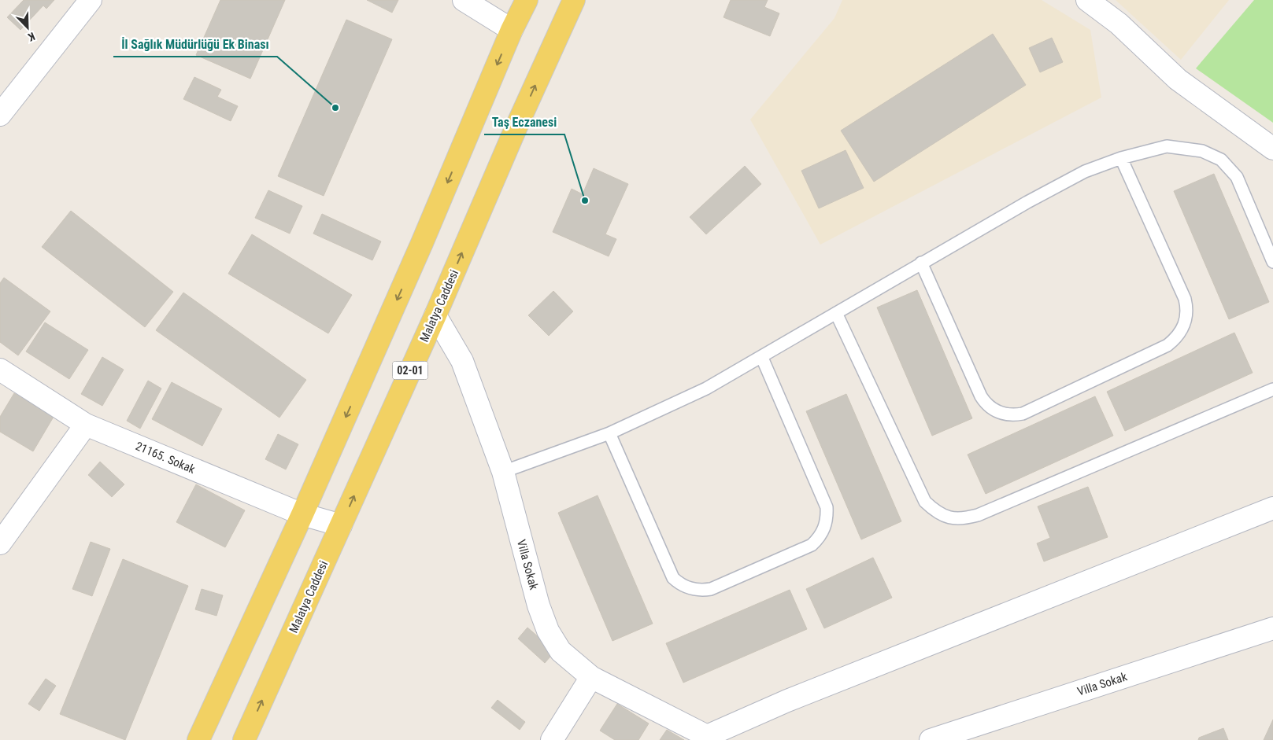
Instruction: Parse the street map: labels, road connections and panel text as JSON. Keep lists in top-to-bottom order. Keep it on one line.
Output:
{"streets":{"main road":["Malatya Caddesi","02-01"],"street":["21165. Sokak","Villa Sokak"]},"crossings":[["Malatya Caddesi","21165. Sokak"],["Malatya Caddesi","Villa Sokak"]],"places":["İl Sağlık Müdürlüğü Ek Binası","Taş Eczanesi"],"north":"bottom right"}
